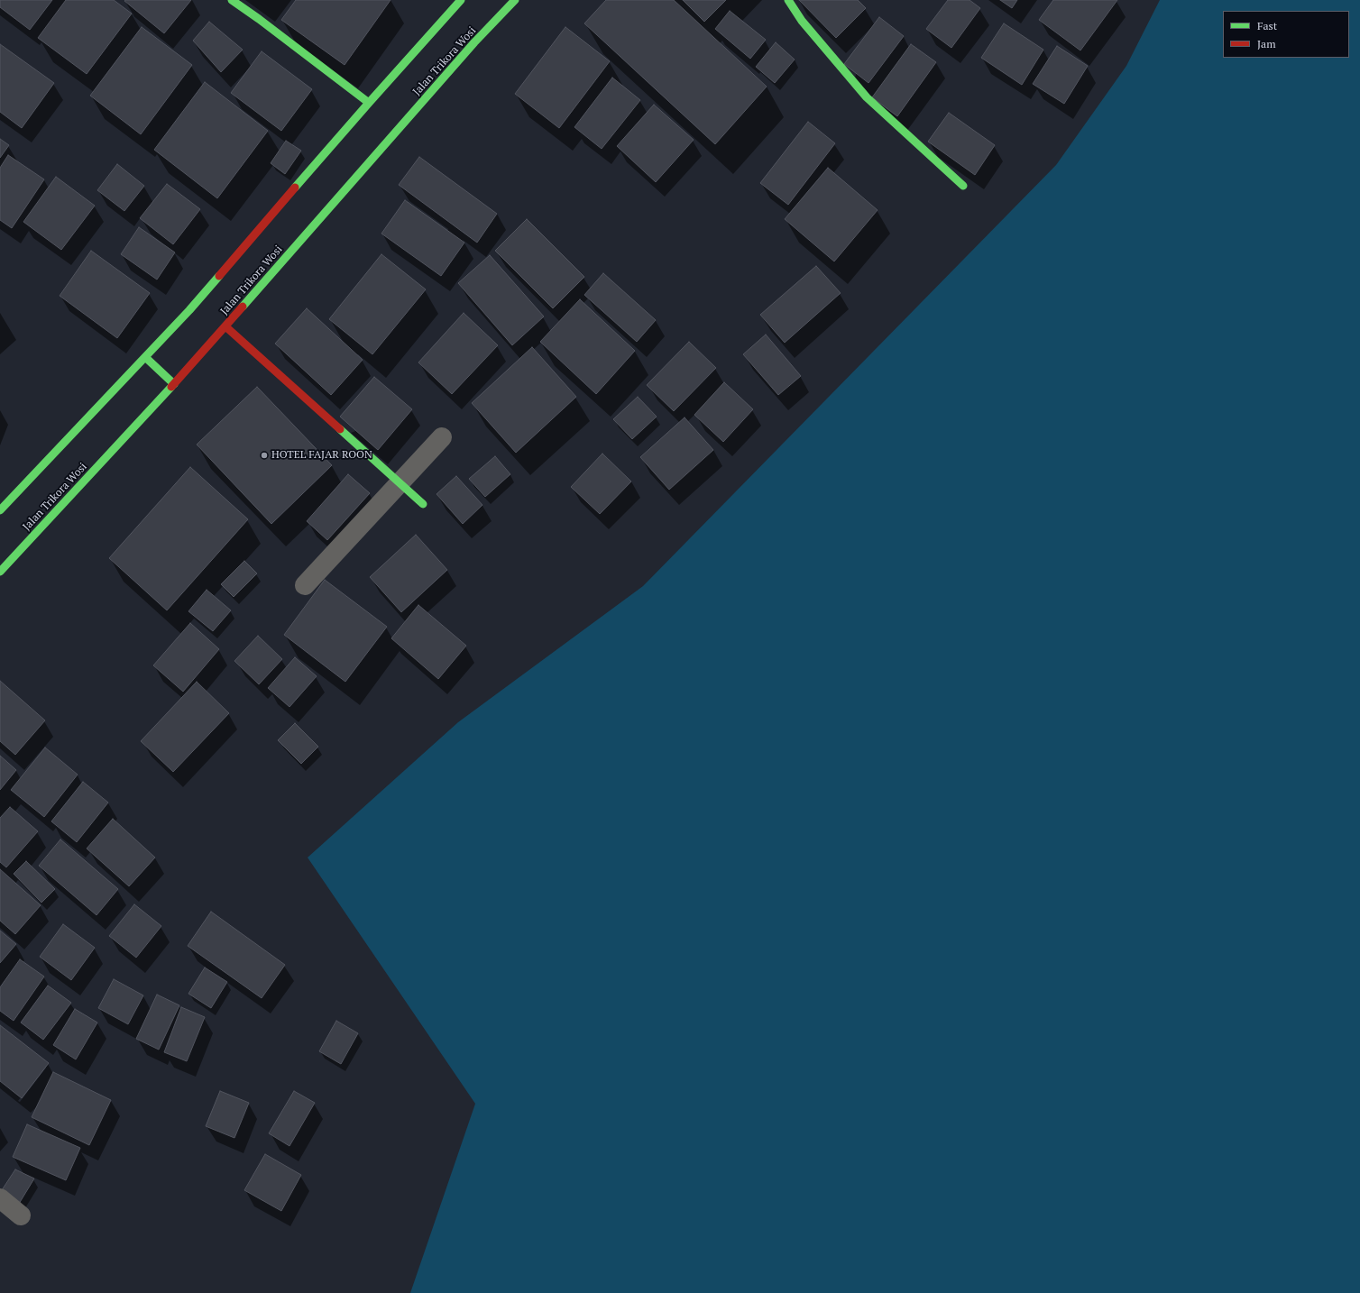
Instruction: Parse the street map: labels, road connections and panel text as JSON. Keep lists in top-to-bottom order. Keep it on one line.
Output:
{"streets":{"main road":["Jalan Trikora Wosi"]},"places":["HOTEL FAJAR ROON"],"legend":["Fast","Jam"]}
